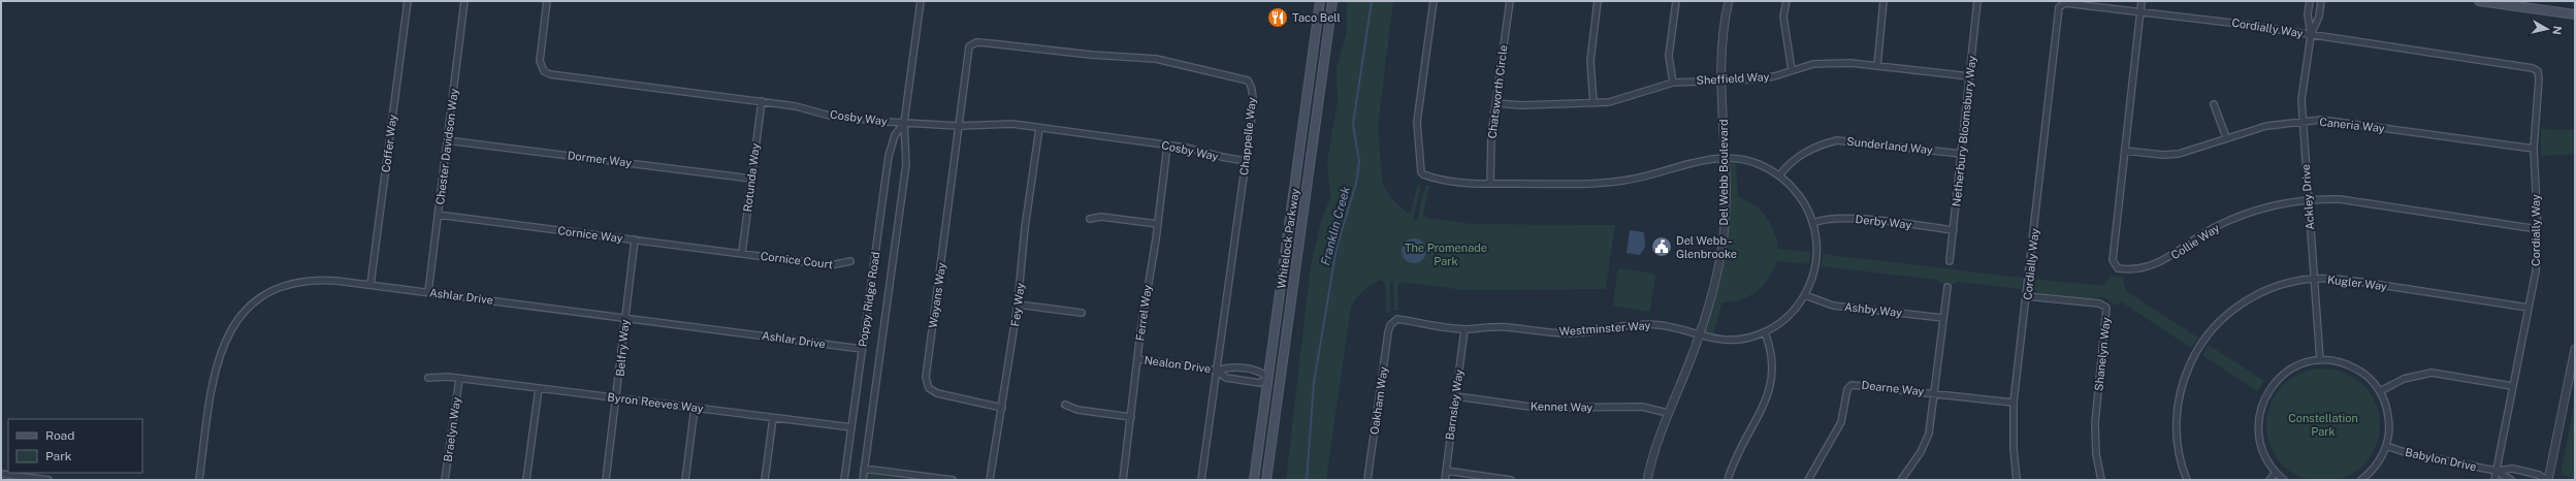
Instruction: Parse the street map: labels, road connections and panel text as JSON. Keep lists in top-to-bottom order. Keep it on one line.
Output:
{"streets":{"main road":["Whitelock Parkway"],"street":["Cordially Way","Sheffield Way","Chatsworth Circle","Cosby Way","Caneria Way","Netherbury Bloomsbury Way","Chappelle Way","Coffer Way","Sunderland Way","Chester Davidson Way","Dormer Way","Del Webb Boulevard","Rotunda Way","Ackley Drive","Derby Way","Cornice Way","Collie Way","Cornice Court","Kugler Way","Wayans Way","Ashlar Drive","Poppy Ridge Road","Fey Way","Ashby Way","Ferrel Way","Westminster Way","Belfry Way","Shanelyn Way","Nealon Drive","Dearne Way","Oakham Way","Byron Reeves Way","Barnsley Way","Kennet Way","Braelyn Way","Babylon Drive"]},"crossings":[["Cordially Way","Caneria Way"],["Cordially Way","Ackley Drive"],["Cordially Way","Collie Way"],["Cordially Way","Kugler Way"],["Cordially Way","Shanelyn Way"],["Cordially Way","Dearne Way"],["Cordially Way","Babylon Drive"],["Sheffield Way","Chatsworth Circle"],["Sheffield Way","Netherbury Bloomsbury Way"],["Sheffield Way","Del Webb Boulevard"],["Chatsworth Circle","Westminster Way"],["Cosby Way","Chappelle Way"],["Cosby Way","Rotunda Way"],["Cosby Way","Wayans Way"],["Cosby Way","Poppy Ridge Road"],["Cosby Way","Fey Way"],["Cosby Way","Ferrel Way"],["Caneria Way","Ackley Drive"],["Caneria Way","Collie Way"],["Netherbury Bloomsbury Way","Sunderland Way"],["Netherbury Bloomsbury Way","Derby Way"],["Chappelle Way","Wayans Way"],["Chappelle Way","Nealon Drive"],["Coffer Way","Ashlar Drive"],["Sunderland Way","Westminster Way"],["Chester Davidson Way","Dormer Way"],["Chester Davidson Way","Cornice Way"],["Chester Davidson Way","Ashlar Drive"],["Dormer Way","Rotunda Way"],["Del Webb Boulevard","Westminster Way"],["Del Webb Boulevard","Kennet Way"],["Rotunda Way","Cornice Way"],["Rotunda Way","Cornice Court"],["Ackley Drive","Collie Way"],["Ackley Drive","Kugler Way"],["Derby Way","Westminster Way"],["Cornice Way","Cornice Court"],["Cornice Way","Belfry Way"],["Whitelock Parkway","Nealon Drive"],["Wayans Way","Fey Way"],["Ashlar Drive","Poppy Ridge Road"],["Ashlar Drive","Belfry Way"],["Poppy Ridge Road","Byron Reeves Way"],["Ashby Way","Westminster Way"],["Ferrel Way","Nealon Drive"],["Westminster Way","Oakham Way"],["Westminster Way","Barnsley Way"],["Belfry Way","Byron Reeves Way"],["Byron Reeves Way","Braelyn Way"],["Barnsley Way","Kennet Way"]],"water":["Franklin Creek"],"parks":["The Promenade Park","Constellation Park"],"places":{"restaurant":["Taco Bell"],"public building":["Del Webb - Glenbrooke"]},"legend":["Road","Park"],"north":"right"}
